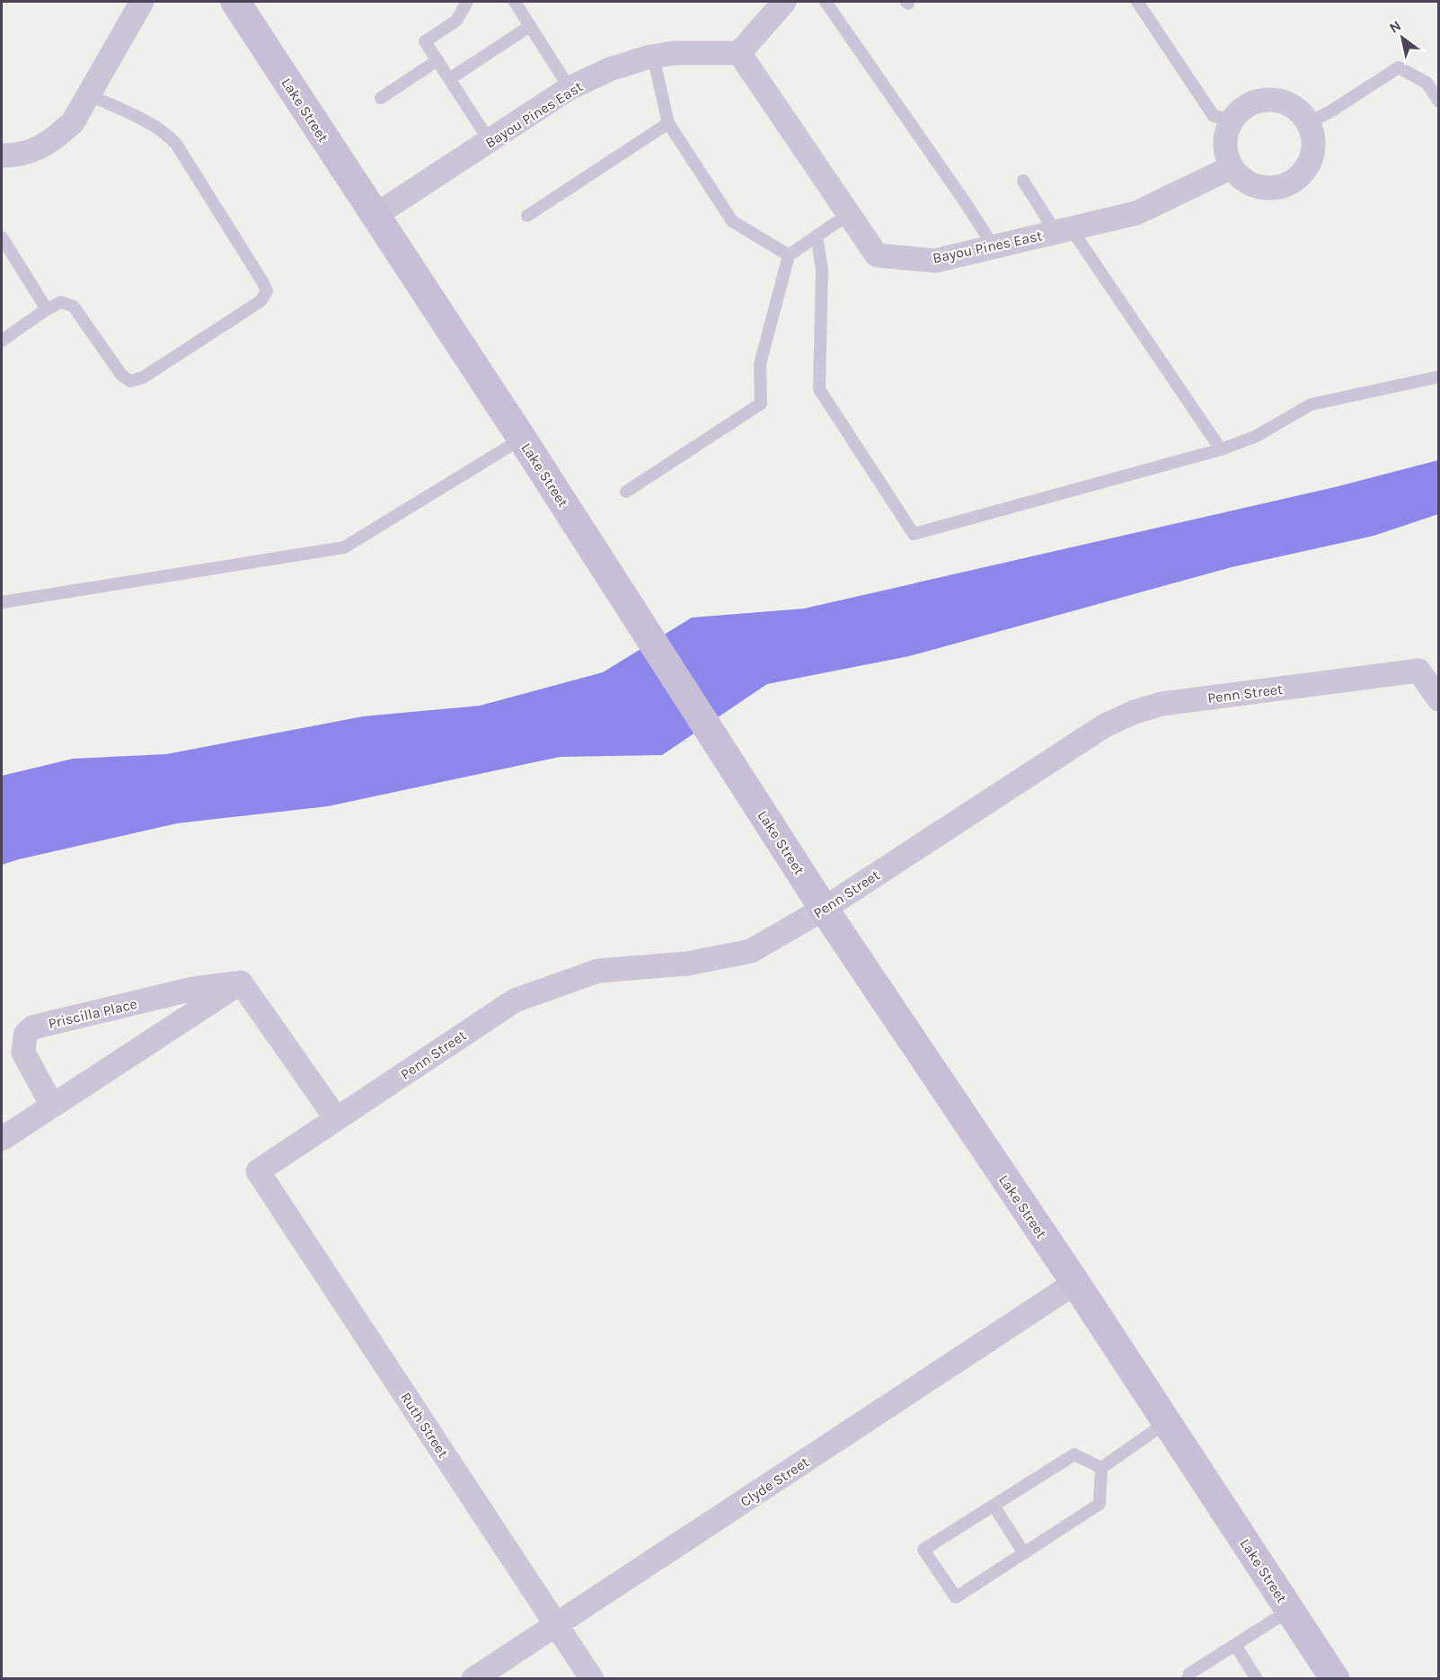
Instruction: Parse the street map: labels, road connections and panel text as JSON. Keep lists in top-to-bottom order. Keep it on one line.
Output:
{"streets":{"street":["Lake Street","Bayou Pines East","Penn Street","Priscilla Place","Ruth Street","Clyde Street"]},"crossings":[["Lake Street","Bayou Pines East"],["Lake Street","Penn Street"],["Lake Street","Clyde Street"],["Penn Street","Ruth Street"],["Ruth Street","Clyde Street"]],"north":"top left"}
